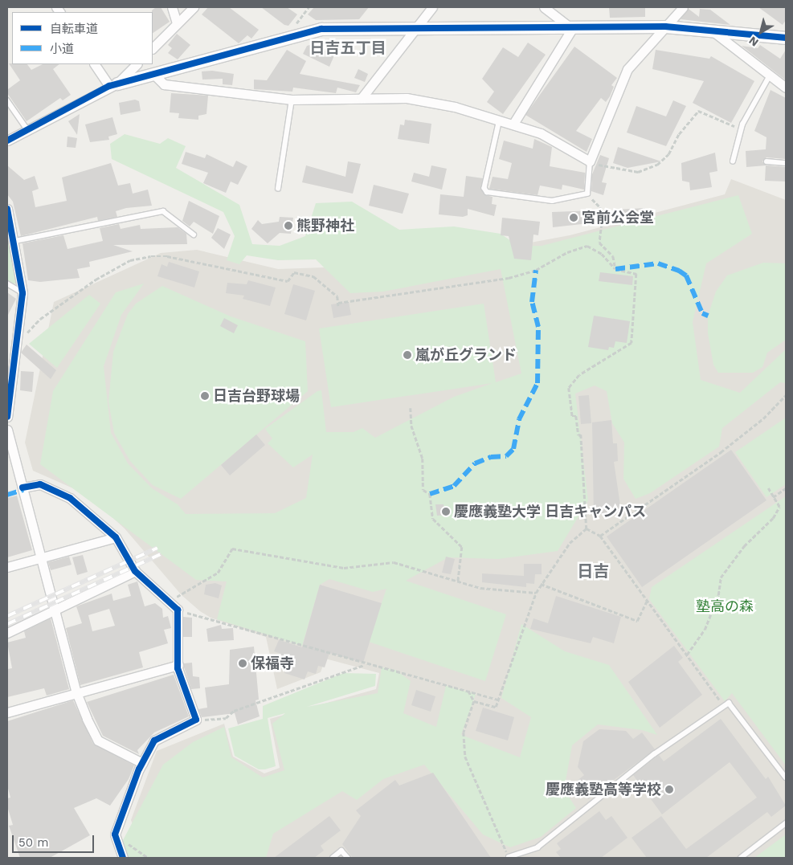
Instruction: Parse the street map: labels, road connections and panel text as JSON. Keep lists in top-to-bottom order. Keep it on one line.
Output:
{"districts":["日吉五丁目","日吉"],"parks":["塾高の森"],"places":["宮前公会堂","熊野神社","嵐が丘グランド","日吉台野球場","慶應義塾大学 日吉キャンパス","保福寺","慶應義塾高等学校"],"legend":["自転車道","小道"],"scale_bar":"50 m","north":"bottom left"}
